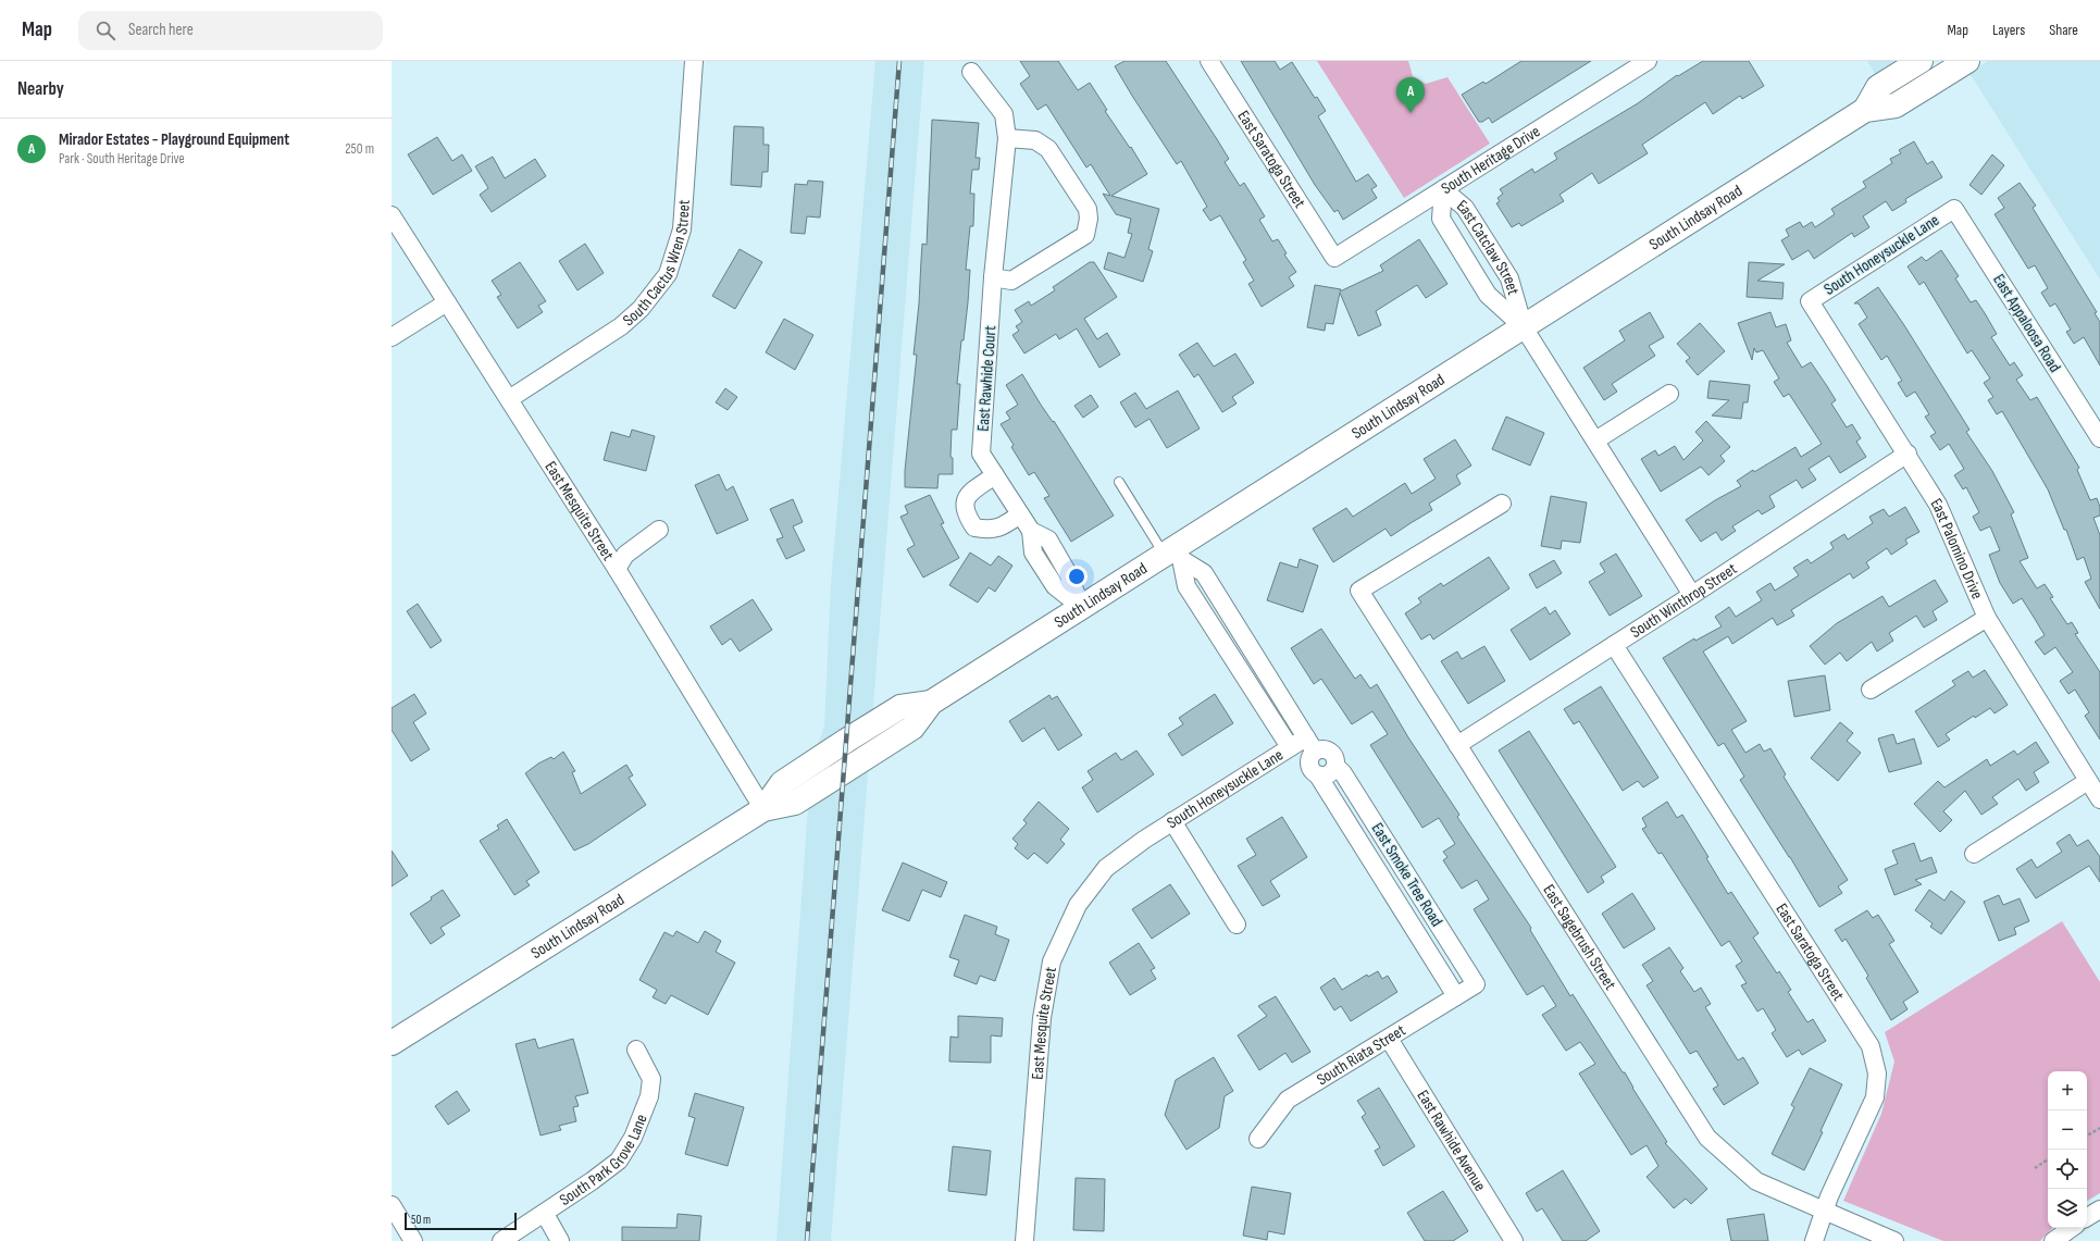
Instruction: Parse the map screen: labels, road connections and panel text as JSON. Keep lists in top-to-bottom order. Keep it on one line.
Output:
{"streets":{"main road":["South Lindsay Road"],"street":["East Saratoga Street","South Heritage Drive","East Catclaw Street","South Honeysuckle Lane","South Cactus Wren Street","East Appaloosa Road","East Rawhide Court","East Mesquite Street","East Palomino Drive","South Winthrop Street","East Smoke Tree Road","East Sagebrush Street","South Riata Street","East Rawhide Avenue","South Park Grove Lane"]},"crossings":[["East Saratoga Street","South Heritage Drive"],["East Saratoga Street","South Winthrop Street"],["East Saratoga Street","East Sagebrush Street"],["South Heritage Drive","East Catclaw Street"],["South Lindsay Road","East Catclaw Street"],["South Lindsay Road","East Rawhide Court"],["South Lindsay Road","East Mesquite Street"],["East Catclaw Street","South Winthrop Street"],["South Honeysuckle Lane","East Appaloosa Road"],["South Honeysuckle Lane","East Mesquite Street"],["South Honeysuckle Lane","East Palomino Drive"],["South Honeysuckle Lane","East Smoke Tree Road"],["South Cactus Wren Street","East Mesquite Street"],["East Palomino Drive","South Winthrop Street"],["South Winthrop Street","East Sagebrush Street"],["East Smoke Tree Road","South Riata Street"],["South Riata Street","East Rawhide Avenue"]],"scale_bar":"50 m","page":{"header":"Map","search":"Search here","nav":["Map","Layers","Share"],"heading":"Nearby","pins":"A","list":[{"mark":"A","name":"Mirador Estates - Playground Equipment","note":"Park · South Heritage Drive","value":"250 m"}],"map_buttons":["+","−"],"scale":"50 m"}}
